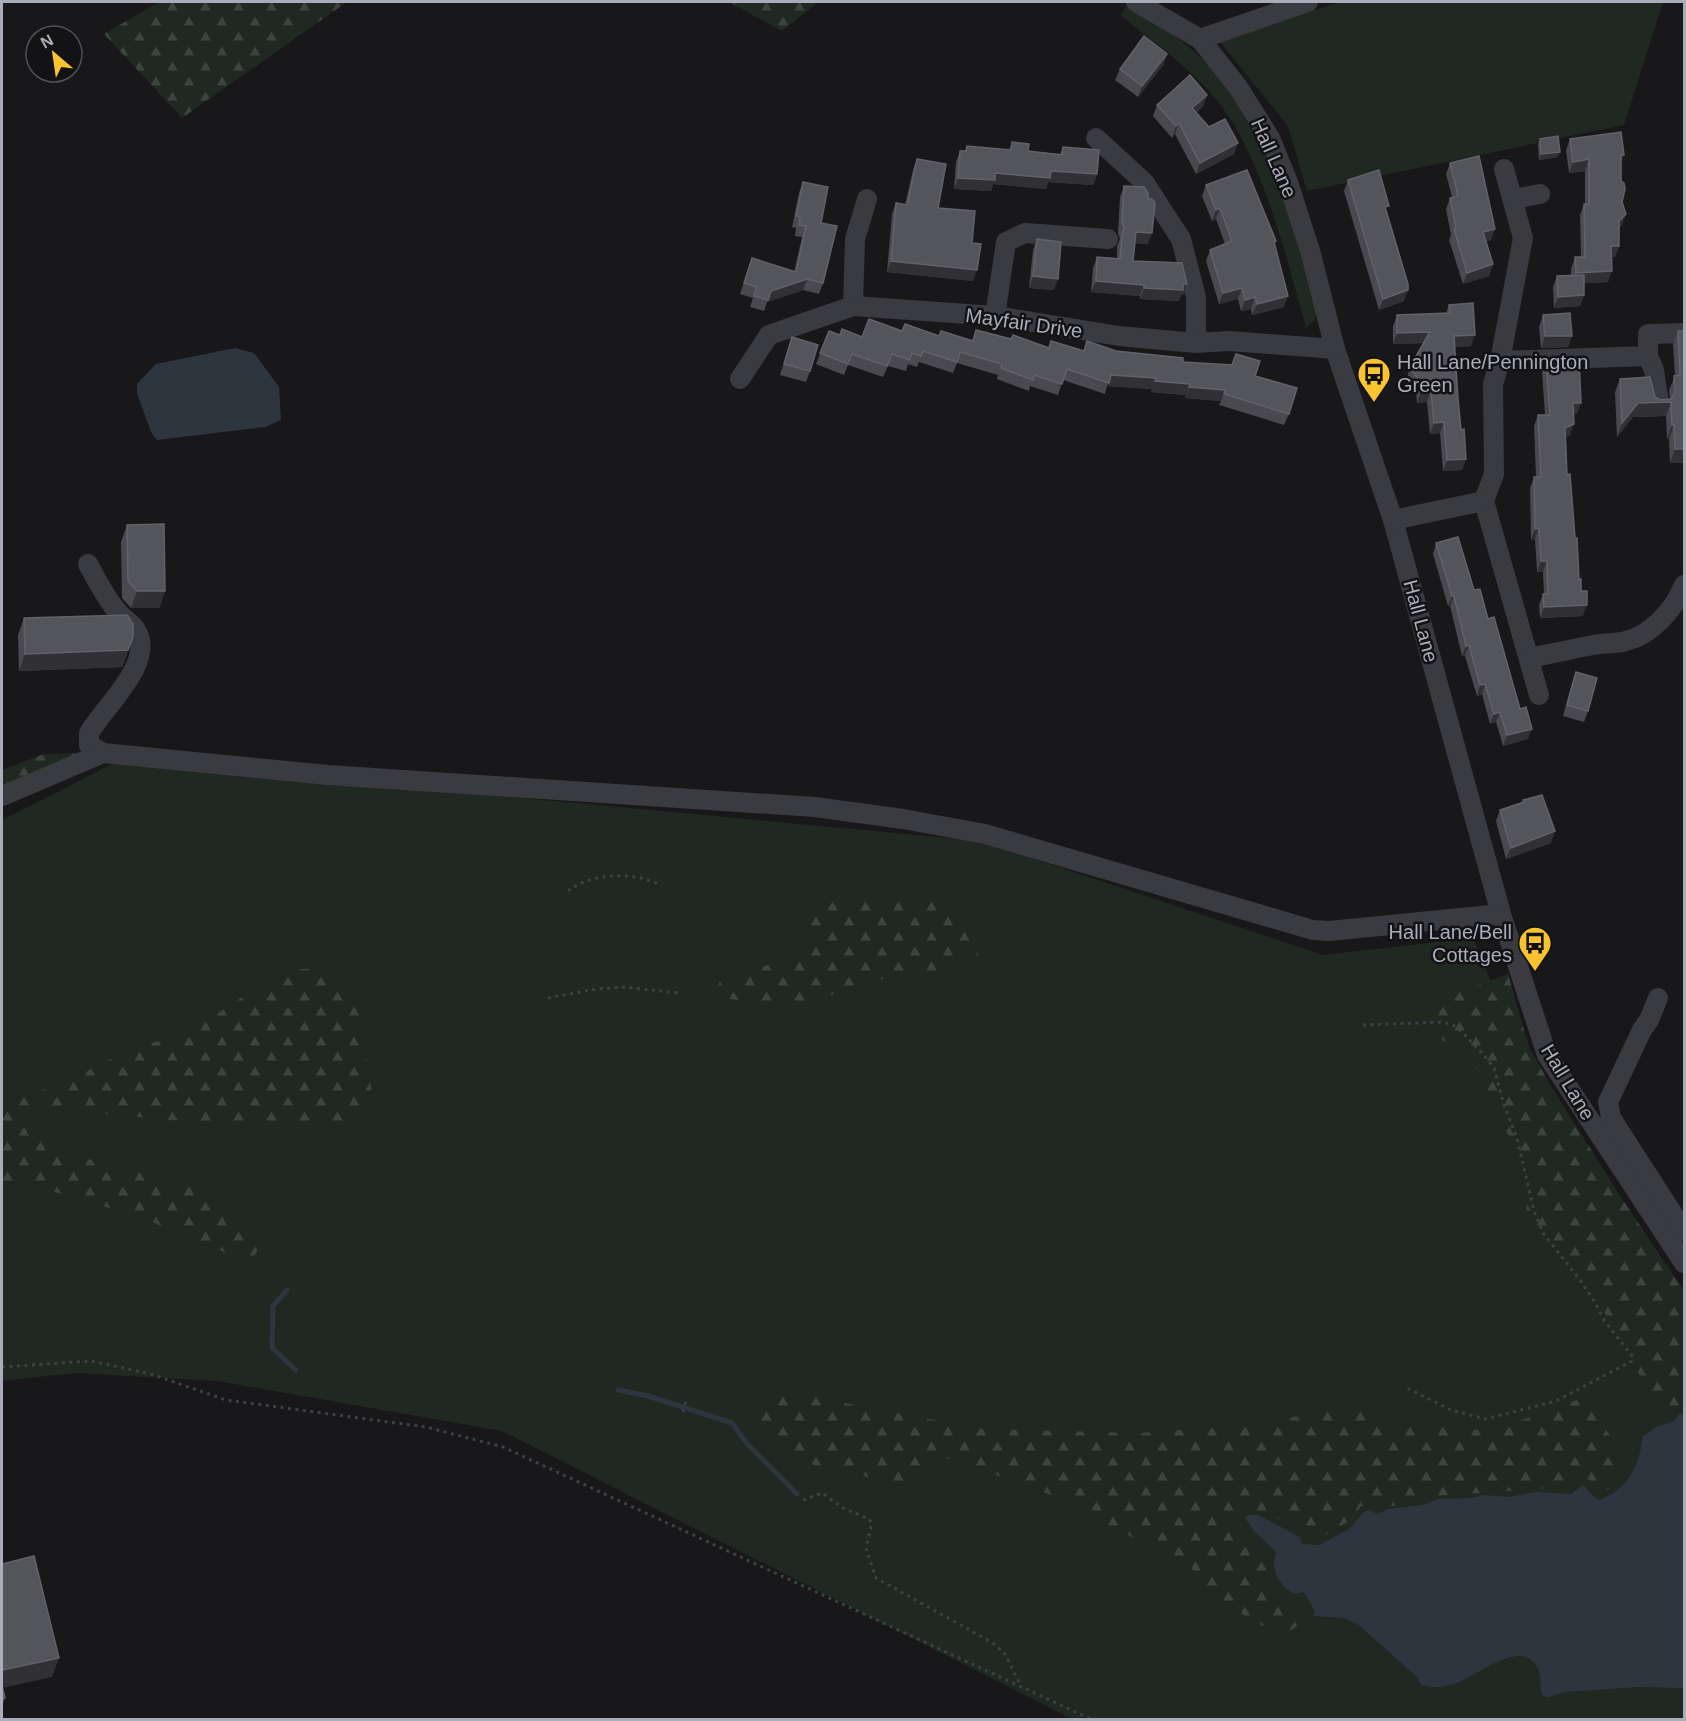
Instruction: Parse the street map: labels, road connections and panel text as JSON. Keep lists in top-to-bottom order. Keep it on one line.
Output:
{"streets":{"street":["Hall Lane","Mayfair Drive"]},"crossings":[["Hall Lane","Mayfair Drive"]],"places":{"bus stop":["Hall Lane/Pennington Green","Hall Lane/Bell Cottages"]},"north":"top left"}
